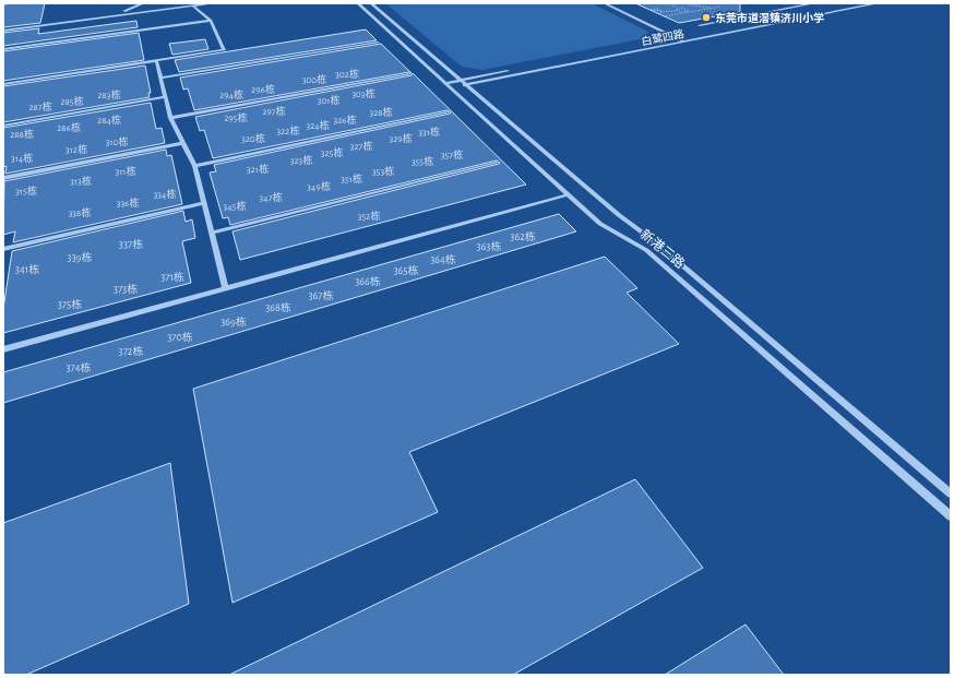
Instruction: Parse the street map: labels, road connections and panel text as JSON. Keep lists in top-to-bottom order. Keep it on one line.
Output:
{"streets":{"street":["白鹭四路","新港三路"]},"crossings":[["白鹭四路","新港三路"]],"places":["东莞市道滘镇济川小学"],"house_numbers":["302栋","300栋","296栋","303栋","283栋","294栋","301栋","285栋","287栋","297栋","328栋","295栋","284栋","326栋","324栋","286栋","322栋","331栋","288栋","320栋","329栋","310栋","327栋","312栋","325栋","357栋","314栋","323栋","355栋","321栋","311栋","353栋","351栋","313栋","349栋","315栋","334栋","347栋","336栋","345栋","338栋","352栋","362栋","337栋","363栋","339栋","364栋","341栋","365栋","371栋","366栋","373栋","367栋","375栋","368栋","369栋","370栋","372栋","374栋"]}
